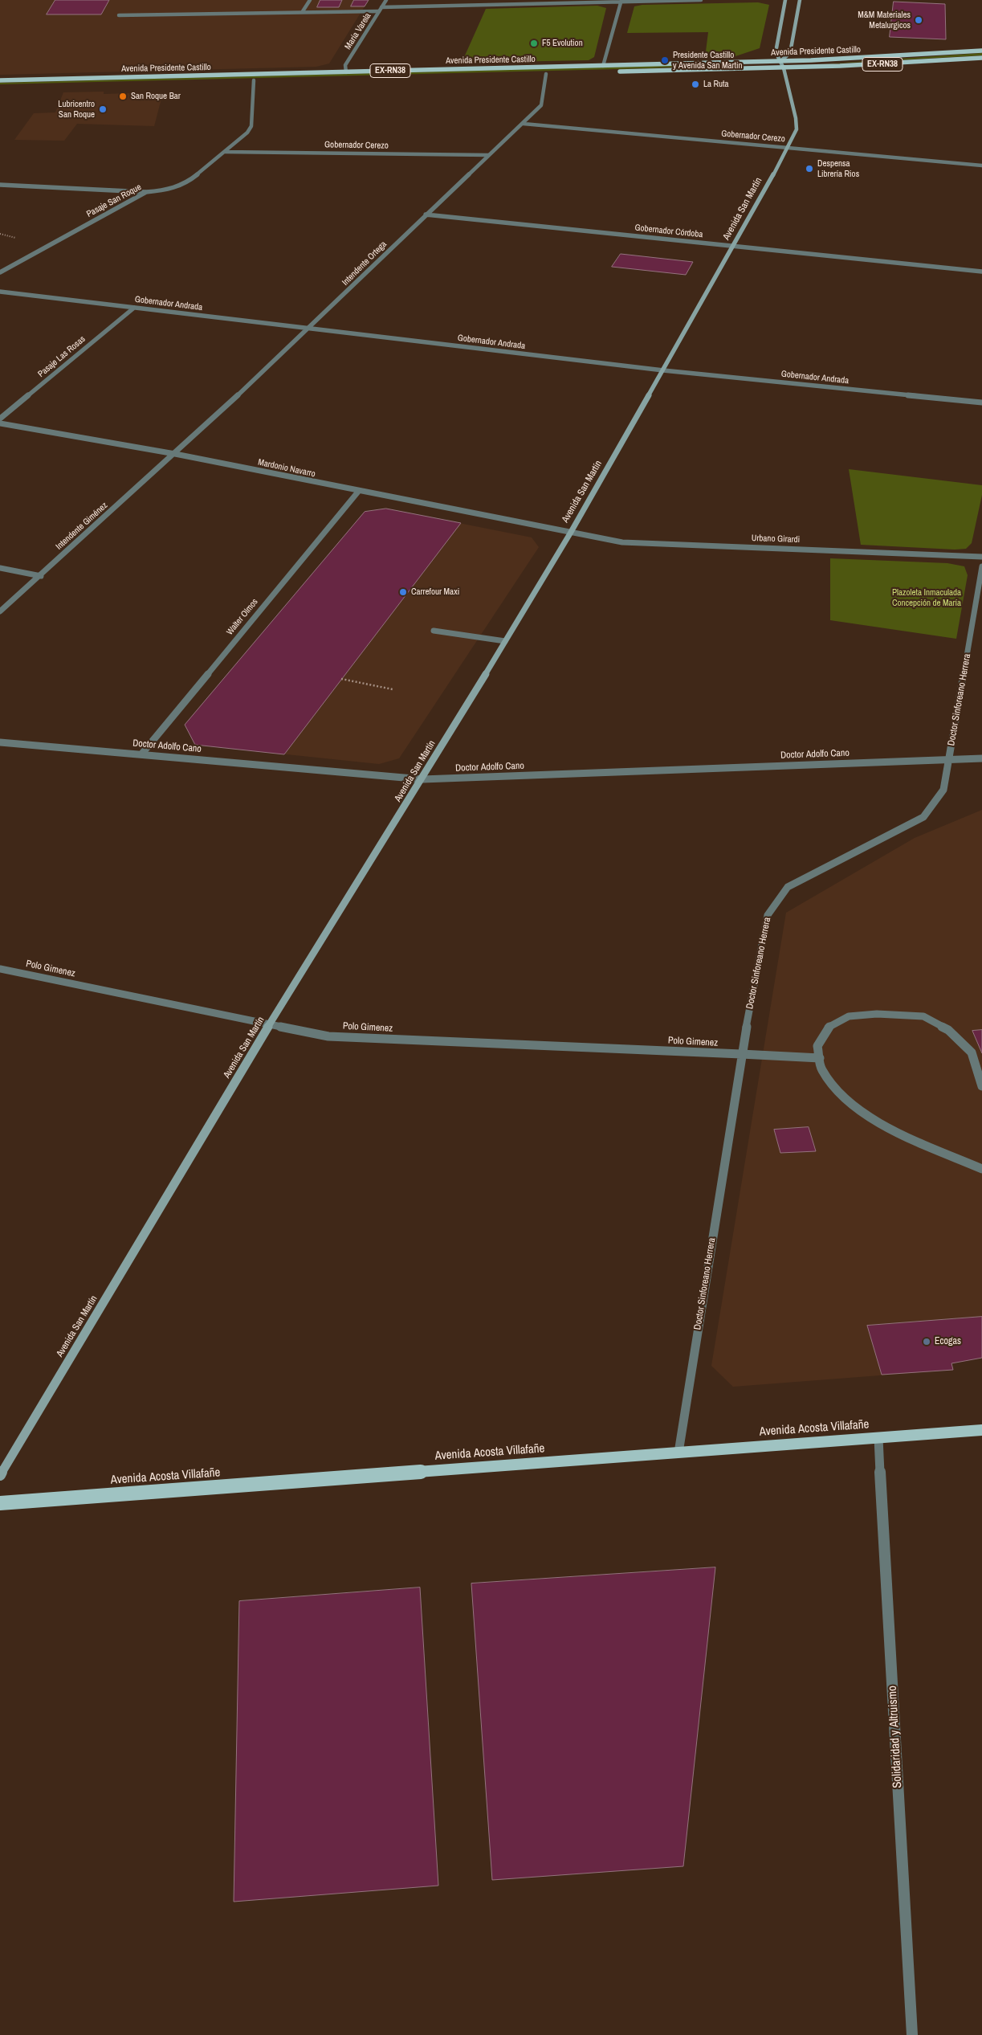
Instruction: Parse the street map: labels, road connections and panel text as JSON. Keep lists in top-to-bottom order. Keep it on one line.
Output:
{"streets":{"main road":["Avenida Presidente Castillo","EX-RN38","Avenida San Martín","Avenida Acosta Villafañe"],"street":["María Varela","Gobernador Cerezo","Pasaje San Roque","Gobernador Córdoba","Intendente Ortega","Gobernador Andrada","Pasaje Las Rosas","Mardonio Navarro","Intendente Giménez","Urbano Girardi","Walter Olmos","Doctor Sinforeano Herrera","Doctor Adolfo Cano","Polo Gimenez","Solidaridad y Altruismo"]},"crossings":[["María Varela","Avenida Presidente Castillo"],["Avenida Presidente Castillo","Avenida San Martín"],["Avenida Presidente Castillo","Intendente Ortega"],["Gobernador Cerezo","Pasaje San Roque"],["Gobernador Cerezo","Avenida San Martín"],["Gobernador Cerezo","Intendente Ortega"],["Avenida San Martín","Gobernador Córdoba"],["Avenida San Martín","Gobernador Andrada"],["Avenida San Martín","Mardonio Navarro"],["Avenida San Martín","Urbano Girardi"],["Avenida San Martín","Doctor Adolfo Cano"],["Avenida San Martín","Polo Gimenez"],["Gobernador Córdoba","Intendente Ortega"],["Intendente Ortega","Gobernador Andrada"],["Intendente Ortega","Mardonio Navarro"],["Intendente Ortega","Intendente Giménez"],["Gobernador Andrada","Pasaje Las Rosas"],["Mardonio Navarro","Intendente Giménez"],["Mardonio Navarro","Urbano Girardi"],["Mardonio Navarro","Walter Olmos"],["Walter Olmos","Doctor Adolfo Cano"],["Doctor Sinforeano Herrera","Doctor Adolfo Cano"],["Doctor Sinforeano Herrera","Polo Gimenez"],["Doctor Sinforeano Herrera","Avenida Acosta Villafañe"],["Avenida Acosta Villafañe","Solidaridad y Altruismo"]],"parks":["Plazoleta Inmaculada Concepción de María"],"places":["M&M Materiales Metalurgicos","F5 Evolution","Presidente Castillo y Avenida San Martin","La Ruta","San Roque Bar","Lubricentro San Roque","Despensa Librería Rios","Carrefour Maxi","Ecogas"]}
